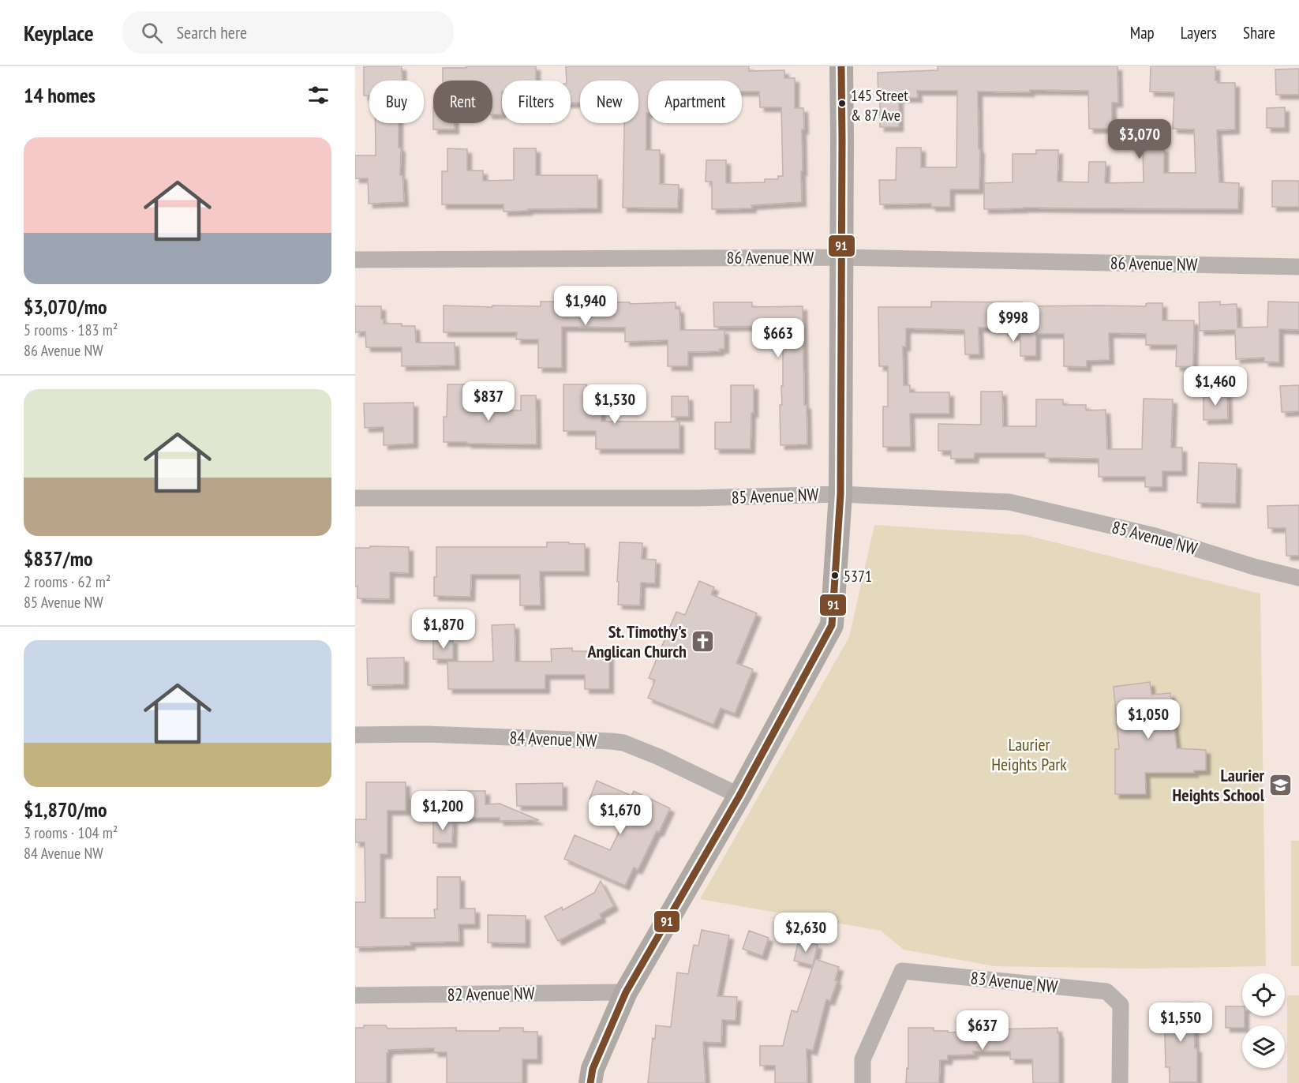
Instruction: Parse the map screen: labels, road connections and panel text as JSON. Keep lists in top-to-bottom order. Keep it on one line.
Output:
{"streets":{"street":["86 Avenue NW","85 Avenue NW","84 Avenue NW","83 Avenue NW","82 Avenue NW"]},"parks":["Laurier Heights Park"],"places":{"other":["145 Street & 87 Ave","5371"],"church":["St. Timothy's Anglican Church"],"school or university":["Laurier Heights School"]},"lines":["transit line 91"],"page":{"header":"Keyplace","search":"Search here","nav":["Map","Layers","Share"],"heading":"14 homes","chip":["Buy","Rent","Filters","New","Apartment"],"price":["$3,070","$1,940","$998","$663","$1,460","$837","$1,530","$1,870","$1,050","$1,200","$1,670","$2,630","$1,550","$637"],"list":[{"name":"$3,070/mo","note":"5 rooms · 183 m² · 86 Avenue NW"},{"name":"$837/mo","note":"2 rooms · 62 m² · 85 Avenue NW"},{"name":"$1,870/mo","note":"3 rooms · 104 m² · 84 Avenue NW"}]}}
